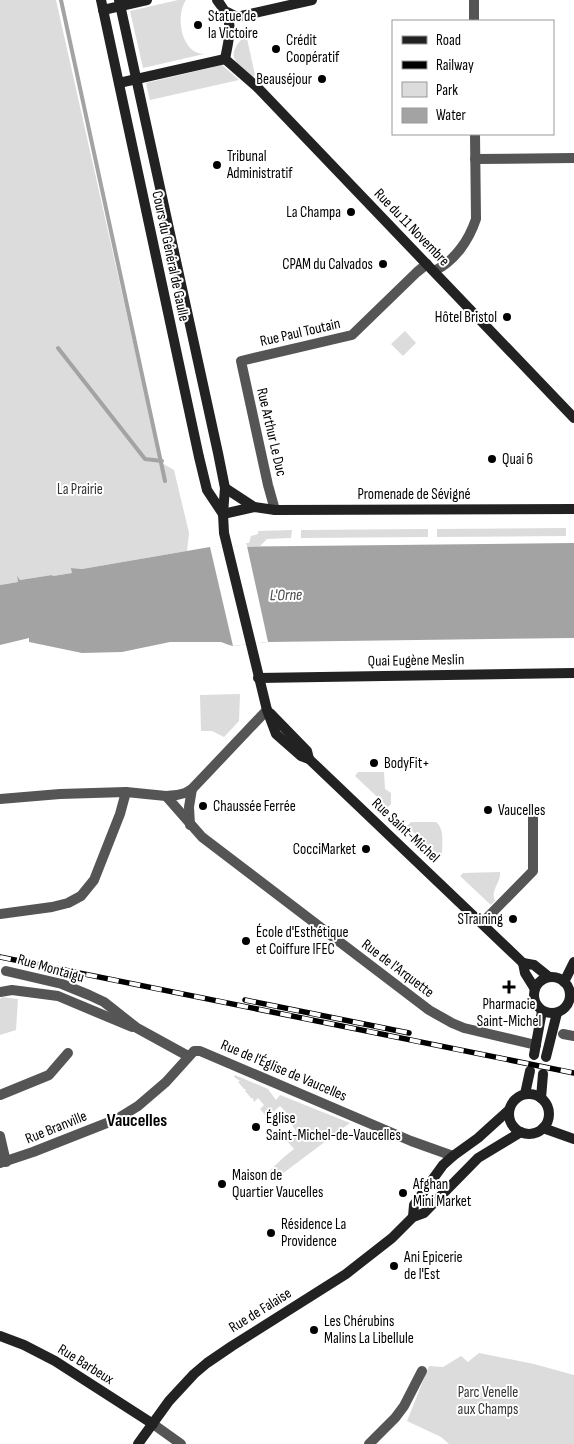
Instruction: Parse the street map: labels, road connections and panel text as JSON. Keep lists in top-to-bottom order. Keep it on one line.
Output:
{"streets":{"main road":["Rue du 11 Novembre","Cours du Général de Gaulle","Promenade de Sévigné","Quai Eugène Meslin","Rue Saint-Michel","Rue de Falaise","Rue Barbeux"],"street":["Rue Paul Toutain","Rue Arthur Le Duc","Rue Montaigu","Rue de l'Arquette","Rue de l'Église de Vaucelles","Rue Branville"]},"crossings":[["Rue du 11 Novembre","Rue Paul Toutain"],["Cours du Général de Gaulle","Promenade de Sévigné"],["Cours du Général de Gaulle","Rue Saint-Michel"],["Rue Paul Toutain","Rue Arthur Le Duc"],["Rue Arthur Le Duc","Promenade de Sévigné"],["Promenade de Sévigné","Rue Saint-Michel"],["Quai Eugène Meslin","Rue Saint-Michel"],["Rue Montaigu","Rue de l'Église de Vaucelles"],["Rue Montaigu","Rue Branville"],["Rue de l'Église de Vaucelles","Rue Branville"],["Rue de l'Église de Vaucelles","Rue de Falaise"],["Rue de Falaise","Rue Barbeux"]],"districts":["Vaucelles"],"water":["L'Orne"],"parks":["La Prairie","Parc Venelle aux Champs"],"places":{"other":["Statue de la Victoire","Crédit Coopératif","Beauséjour","Tribunal Administratif","La Champa","CPAM du Calvados","Hôtel Bristol","Quai 6","BodyFit+","Chaussée Ferrée","Vaucelles","CocciMarket","STraining","École d'Esthétique et Coiffure IFEC","Église Saint-Michel-de-Vaucelles","Maison de Quartier Vaucelles","Afghan Mini Market","Résidence La Providence","Ani Epicerie de l'Est","Les Chérubins Malins La Libellule"],"health":["Pharmacie Saint-Michel"]},"legend":["Road","Railway","Park","Water"]}
